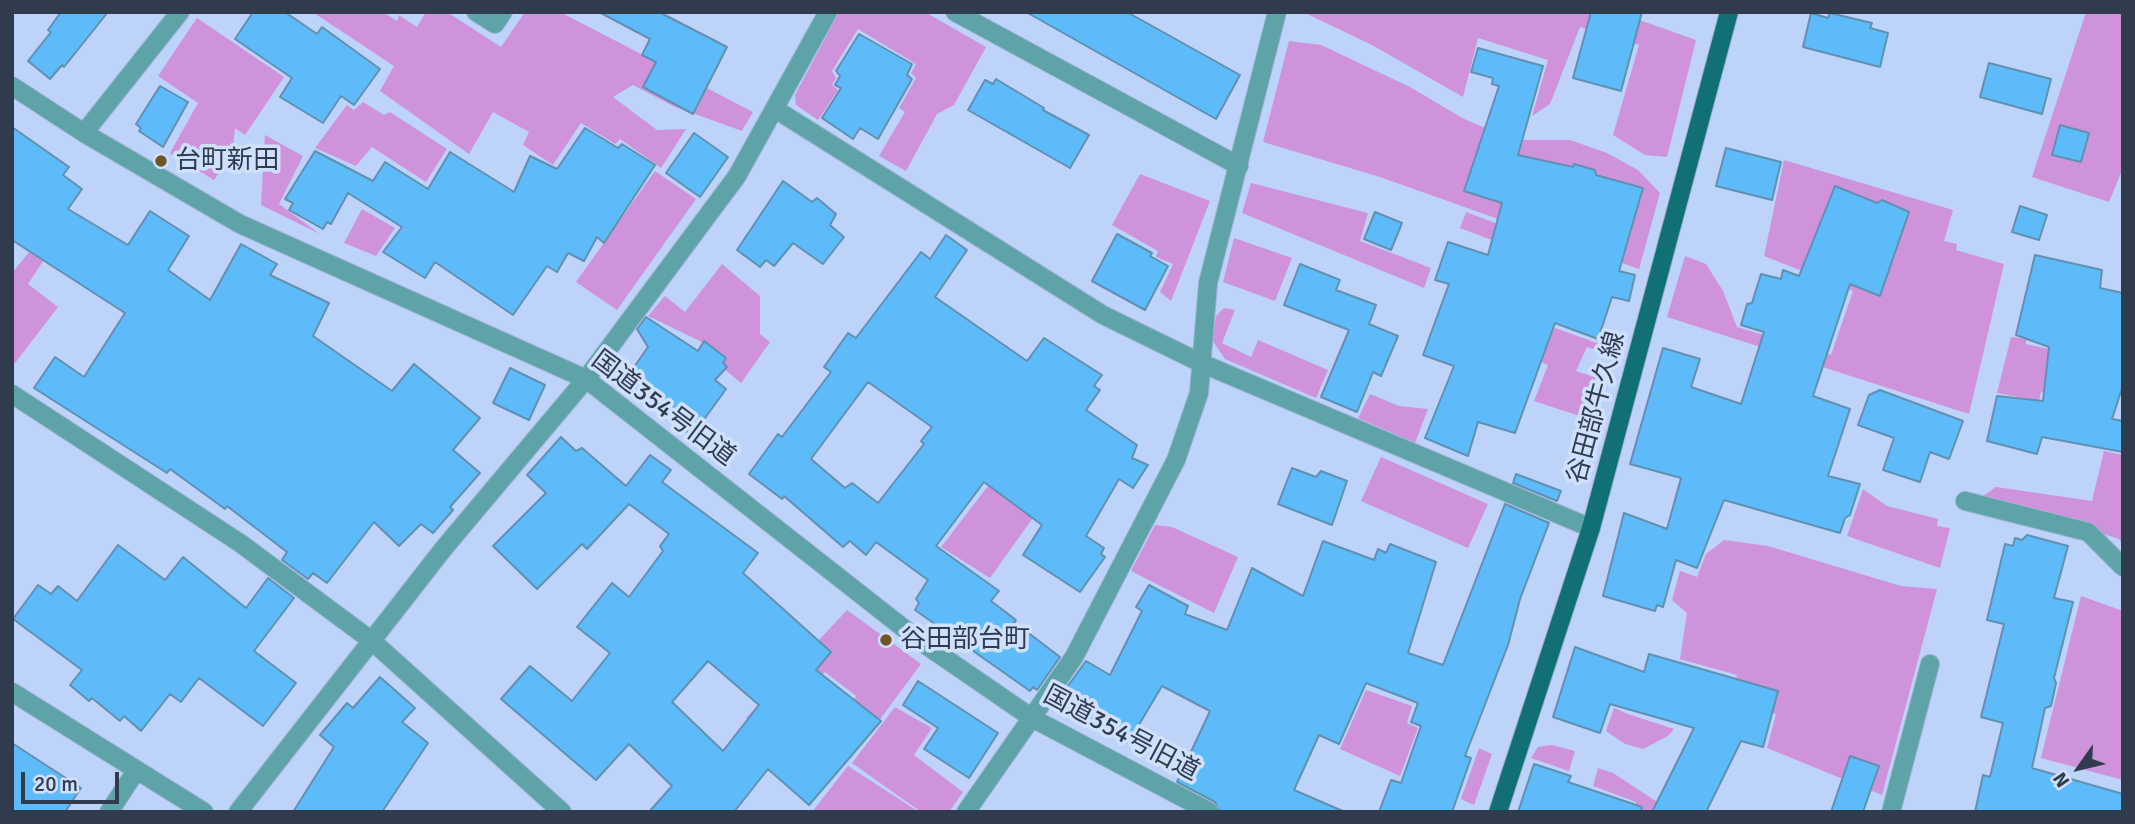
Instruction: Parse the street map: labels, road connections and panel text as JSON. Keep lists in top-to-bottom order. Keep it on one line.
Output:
{"streets":{"main road":["谷田部牛久線"],"street":["国道354号旧道"]},"places":["台町新田","谷田部台町"],"scale_bar":"20 m","north":"bottom left"}
